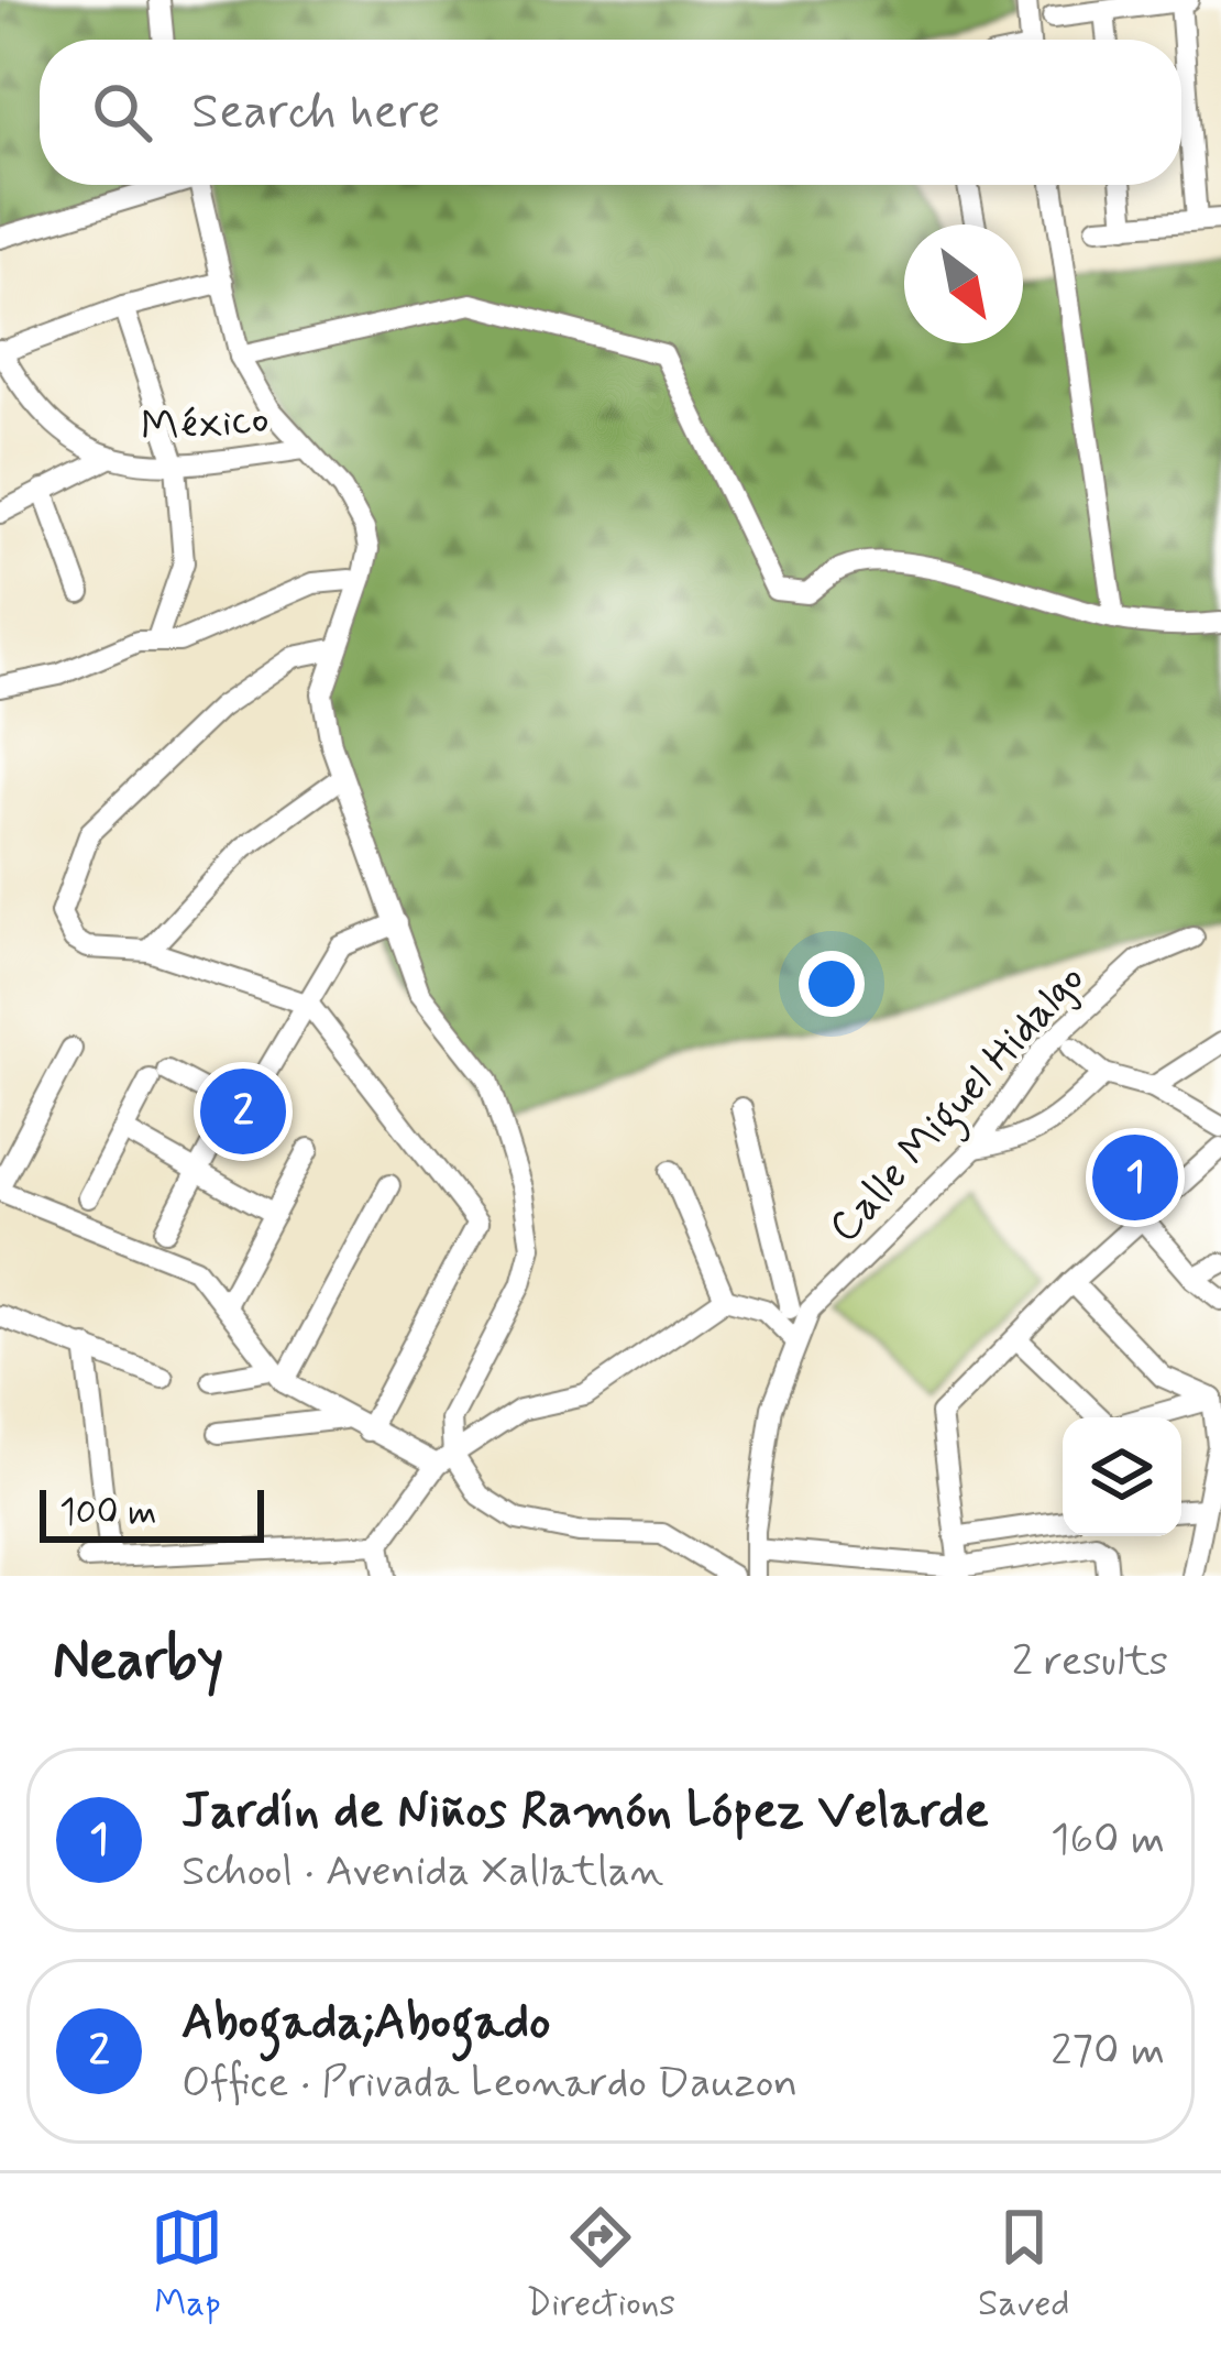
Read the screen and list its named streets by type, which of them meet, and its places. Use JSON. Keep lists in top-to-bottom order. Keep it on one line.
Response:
{"streets":{"street":["México","Calle Miguel Hidalgo"]},"scale_bar":"100 m","north":"bottom right","page":{"search":"Search here","pins":["2","1"],"scale":"100 m","heading":["Nearby","2 results"],"list":[{"mark":"1","name":"Jardín de Niños Ramón López Velarde","note":"School · Avenida Xallatlan","value":"160 m"},{"mark":"2","name":"Abogada;Abogado","note":"Office · Privada Leonardo Dauzon","value":"270 m"}],"nav":["Map","Directions","Saved"]}}
